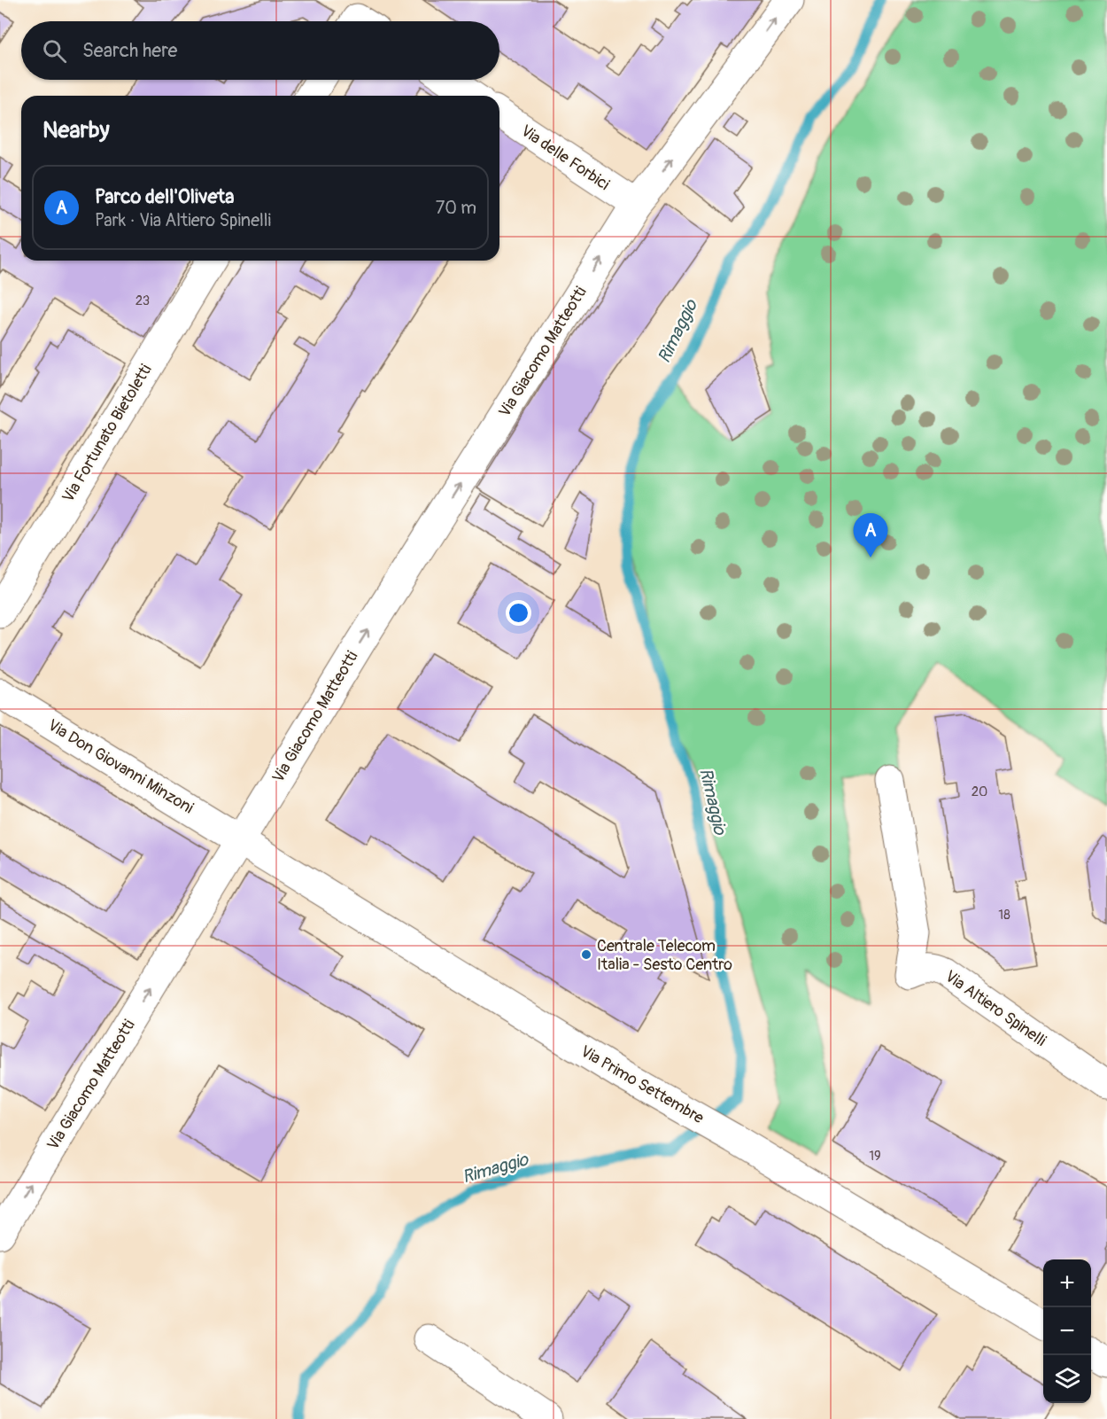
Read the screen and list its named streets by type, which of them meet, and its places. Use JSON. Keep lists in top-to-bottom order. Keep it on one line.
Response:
{"streets":{"street":["Via delle Forbici","Via Giacomo Matteotti","Via Fortunato Bietoletti","Via Don Giovanni Minzoni","Via Altiero Spinelli","Via Primo Settembre"]},"crossings":[["Via delle Forbici","Via Giacomo Matteotti"],["Via Giacomo Matteotti","Via Don Giovanni Minzoni"],["Via Giacomo Matteotti","Via Primo Settembre"],["Via Don Giovanni Minzoni","Via Primo Settembre"]],"one_way":["Via Giacomo Matteotti"],"water":["Rimaggio"],"places":["Centrale Telecom Italia - Sesto Centro"],"house_numbers":["23","20","18","19"],"page":{"search":"Search here","heading":"Nearby","list":[{"mark":"A","name":"Parco dell'Oliveta","note":"Park · Via Altiero Spinelli","value":"70 m"}],"pins":"A","map_buttons":["+","−"]}}
